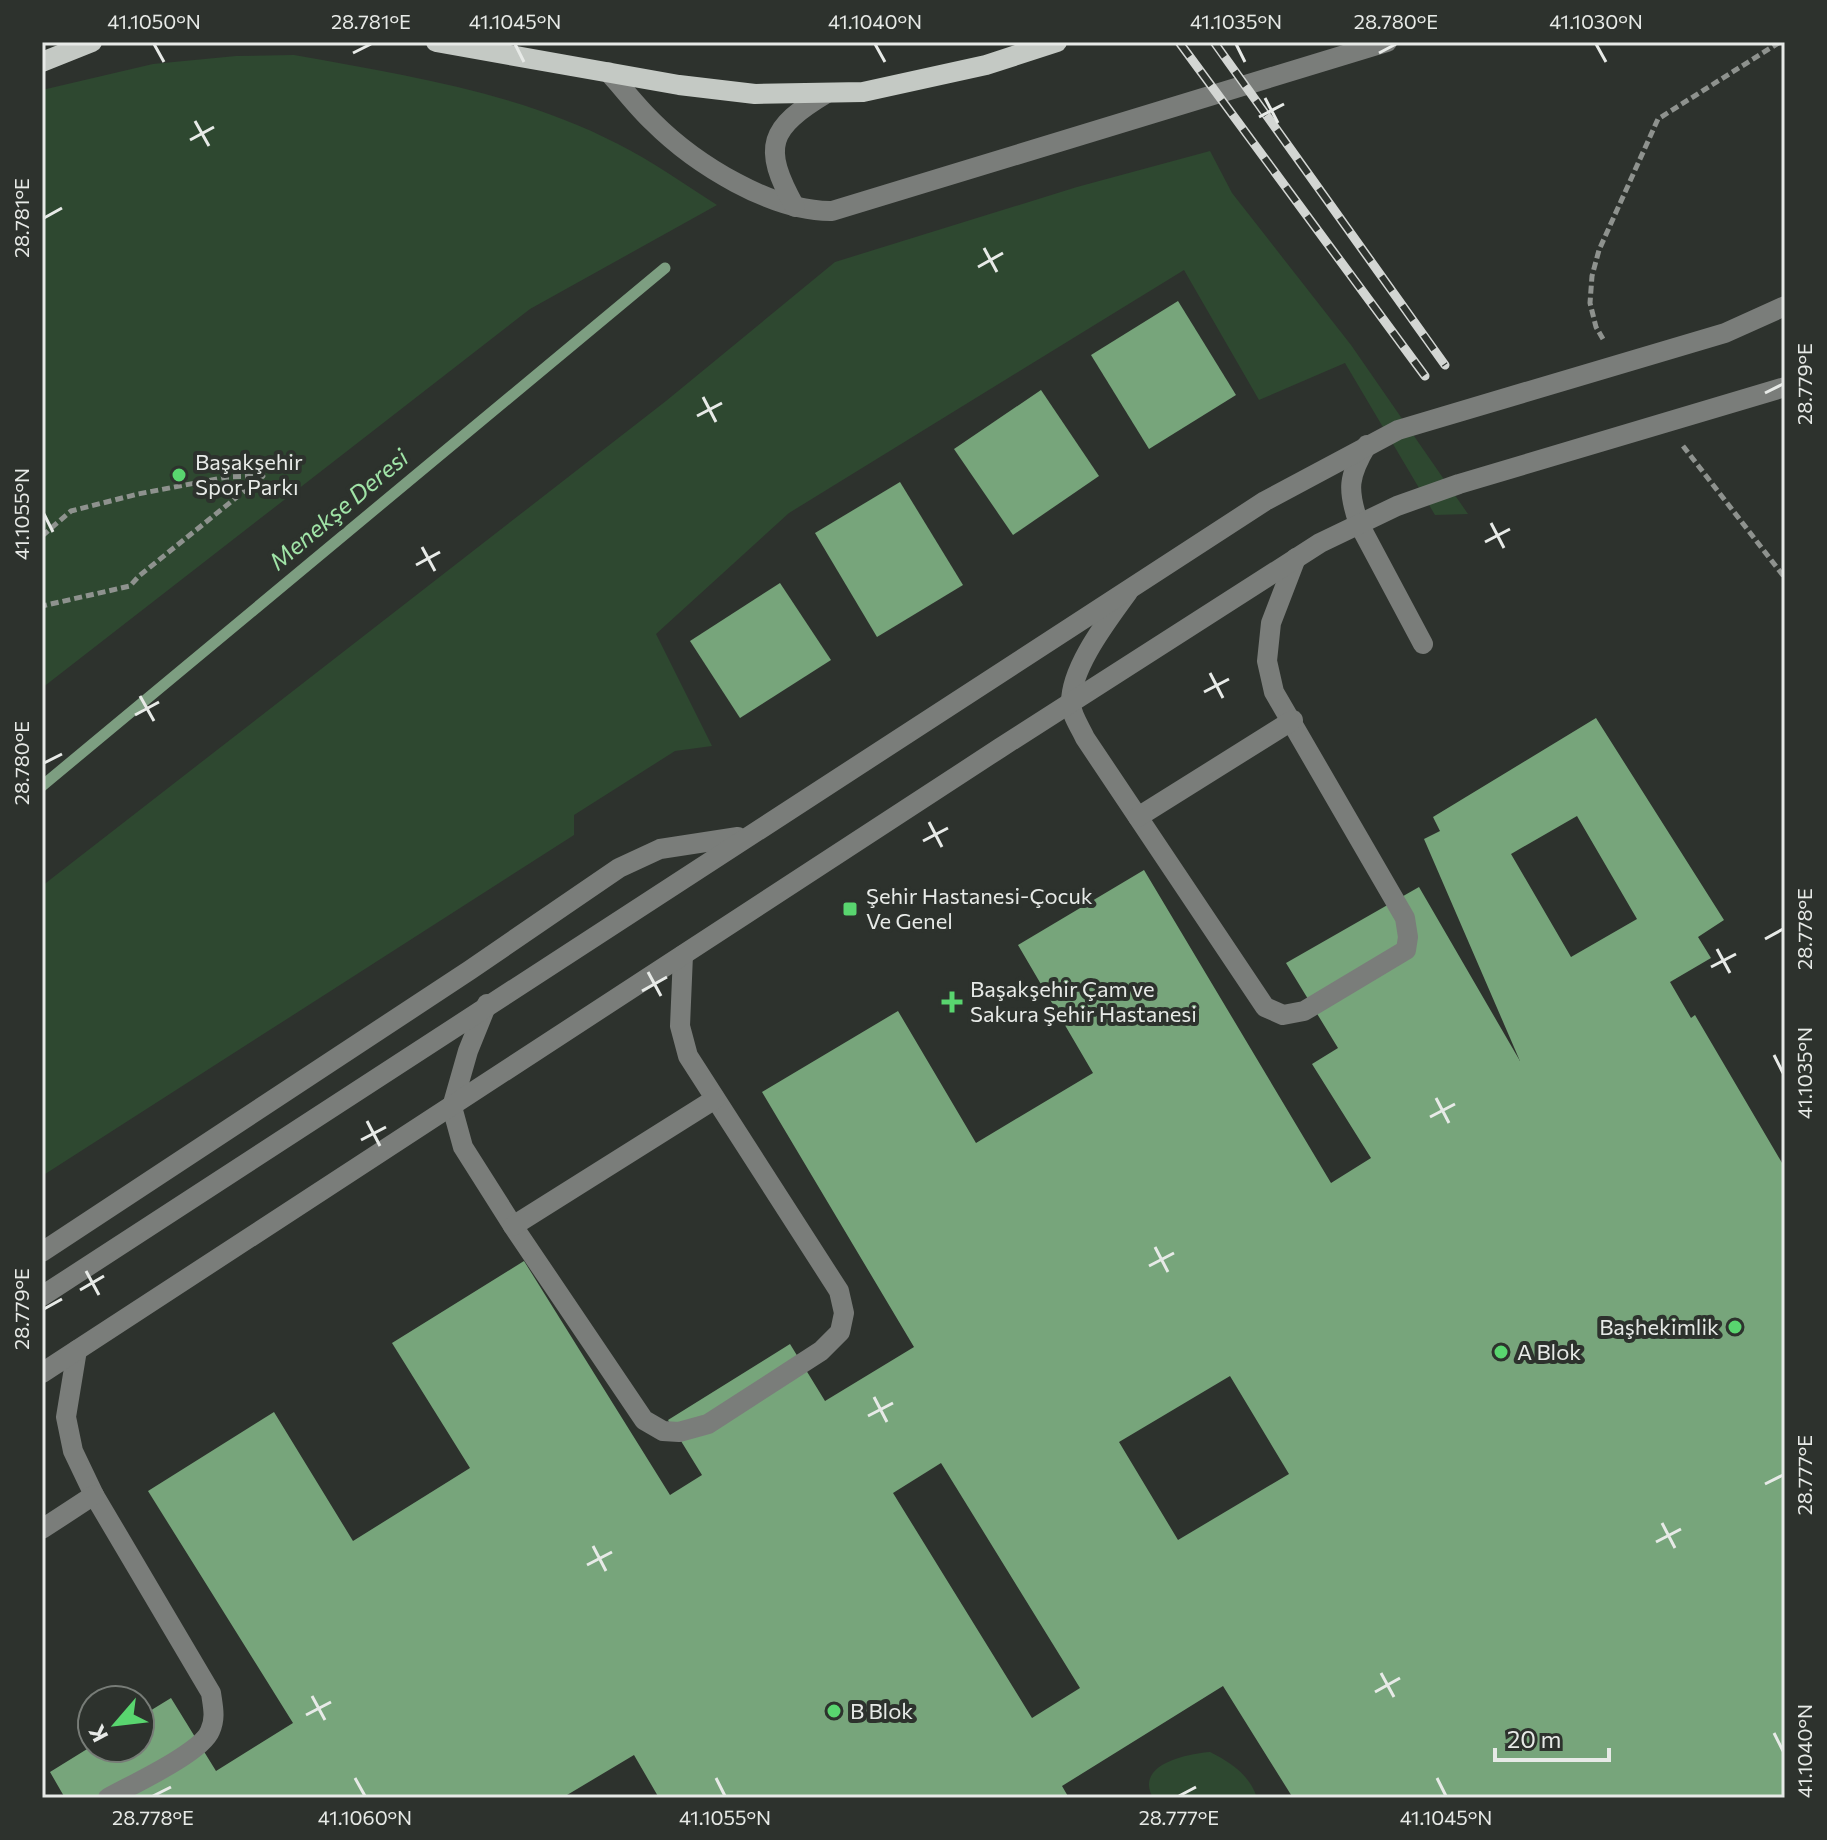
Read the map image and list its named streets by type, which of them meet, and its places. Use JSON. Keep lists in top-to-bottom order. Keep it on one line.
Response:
{"water":["Menekşe Deresi"],"places":{"other":["Başakşehir Spor Parkı","Başhekimlik","A Blok","B Blok"],"transit":["Şehir Hastanesi-Çocuk Ve Genel"],"health":["Başakşehir Çam ve Sakura Şehir Hastanesi"]},"scale_bar":"20 m","north":"bottom left","coordinates":["41.1050°N","28.781°E","41.1045°N","41.1040°N","41.1035°N","28.780°E","41.1030°N","28.779°E","41.1055°N","28.778°E","28.777°E","41.1060°N"]}
